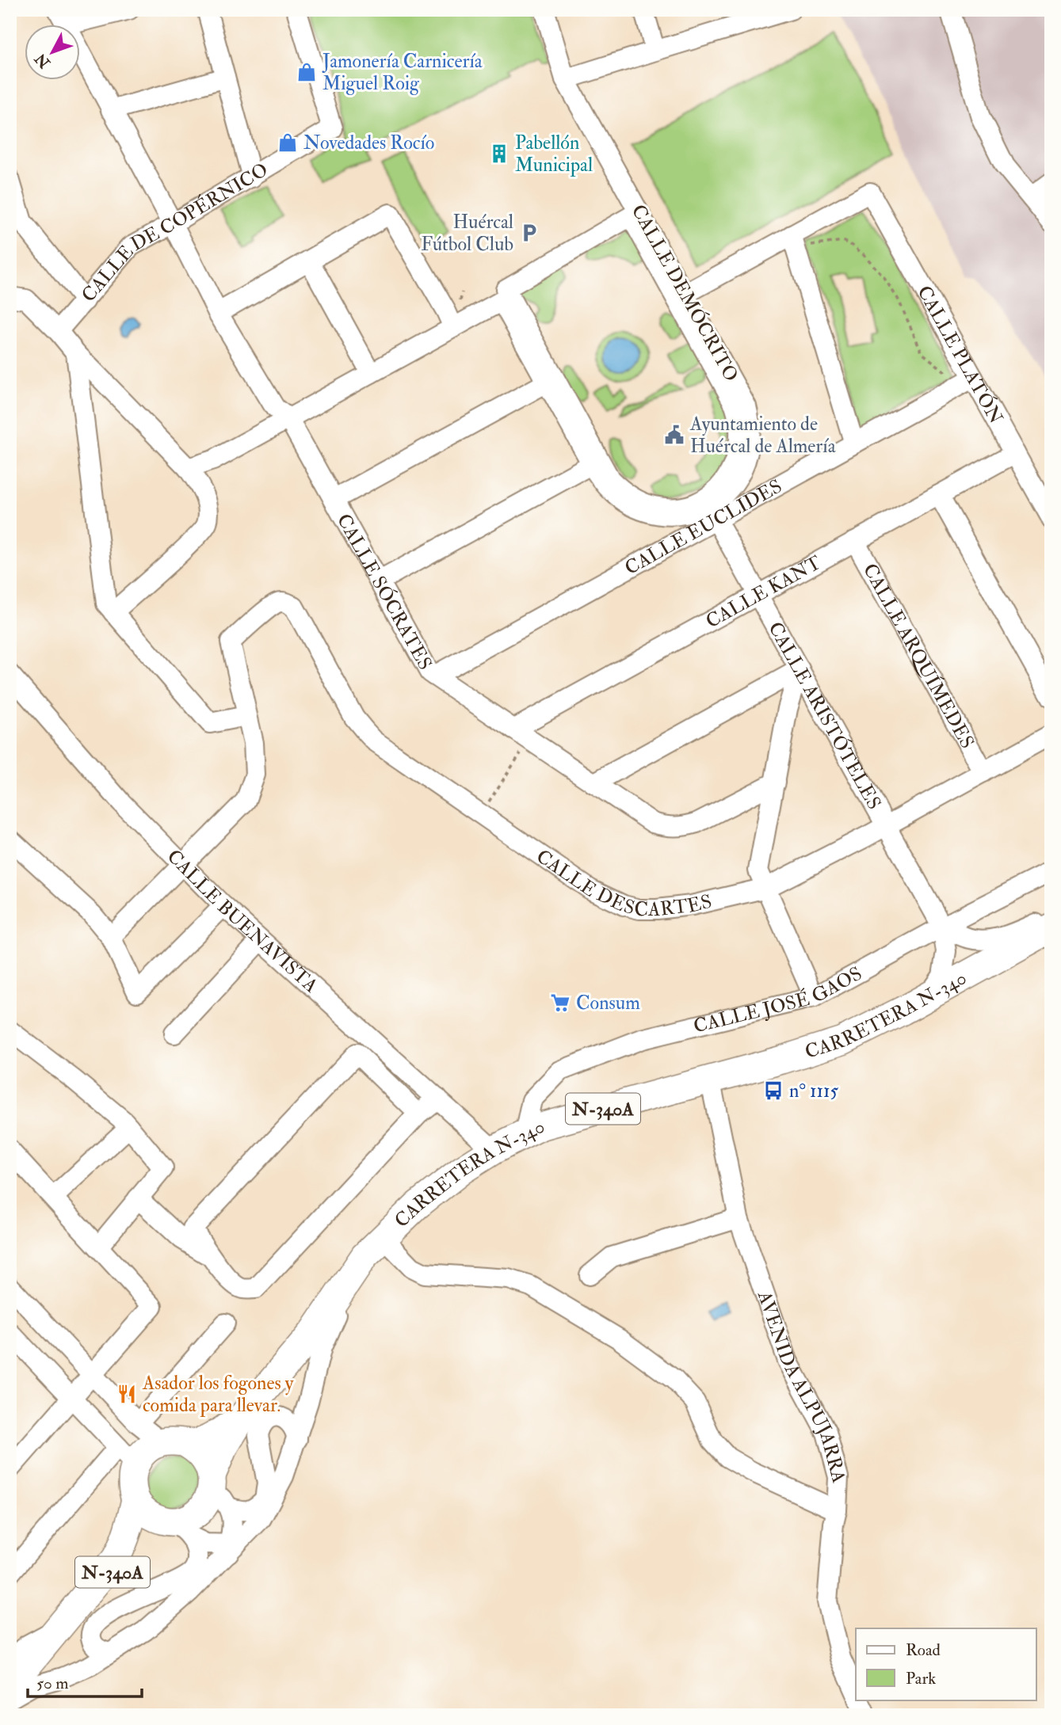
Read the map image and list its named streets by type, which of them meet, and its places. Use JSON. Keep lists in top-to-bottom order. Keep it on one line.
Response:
{"streets":{"highway":["CARRETERA N-340","N-340A"],"street":["CALLE DE COPÉRNICO","CALLE DEMÓCRITO","CALLE PLATÓN","CALLE EUCLIDES","CALLE KANT","CALLE SÓCRATES","CALLE ARQUÍMEDES","CALLE ARISTÓTELES","CALLE DESCARTES","CALLE BUENAVISTA","CALLE JOSÉ GAOS","AVENIDA ALPUJARRA"]},"crossings":[["CALLE DE COPÉRNICO","CALLE SÓCRATES"],["CALLE DEMÓCRITO","CALLE EUCLIDES"],["CALLE DEMÓCRITO","CALLE ARISTÓTELES"],["CALLE PLATÓN","CALLE EUCLIDES"],["CALLE PLATÓN","CALLE KANT"],["CALLE EUCLIDES","CALLE SÓCRATES"],["CALLE EUCLIDES","CALLE ARISTÓTELES"],["CALLE KANT","CALLE SÓCRATES"],["CALLE KANT","CALLE ARQUÍMEDES"],["CALLE KANT","CALLE ARISTÓTELES"],["CALLE ARQUÍMEDES","CALLE DESCARTES"],["CALLE ARISTÓTELES","CALLE DESCARTES"],["CALLE ARISTÓTELES","CALLE JOSÉ GAOS"],["CALLE ARISTÓTELES","CARRETERA N-340"],["CALLE BUENAVISTA","CARRETERA N-340"],["CALLE JOSÉ GAOS","CARRETERA N-340"],["CARRETERA N-340","N-340A"],["CARRETERA N-340","AVENIDA ALPUJARRA"]],"places":{"shop":["Jamonería Carnicería Miguel Roig","Novedades Rocío"],"building":["Pabellón Municipal"],"parking":["Huércal Fútbol Club"],"public building":["Ayuntamiento de Huércal de Almería"],"supermarket":["Consum"],"bus stop":["n° 1115"],"restaurant":["Asador los fogones y comida para llevar."]},"legend":["Road","Park"],"scale_bar":"50 m","north":"bottom left"}
